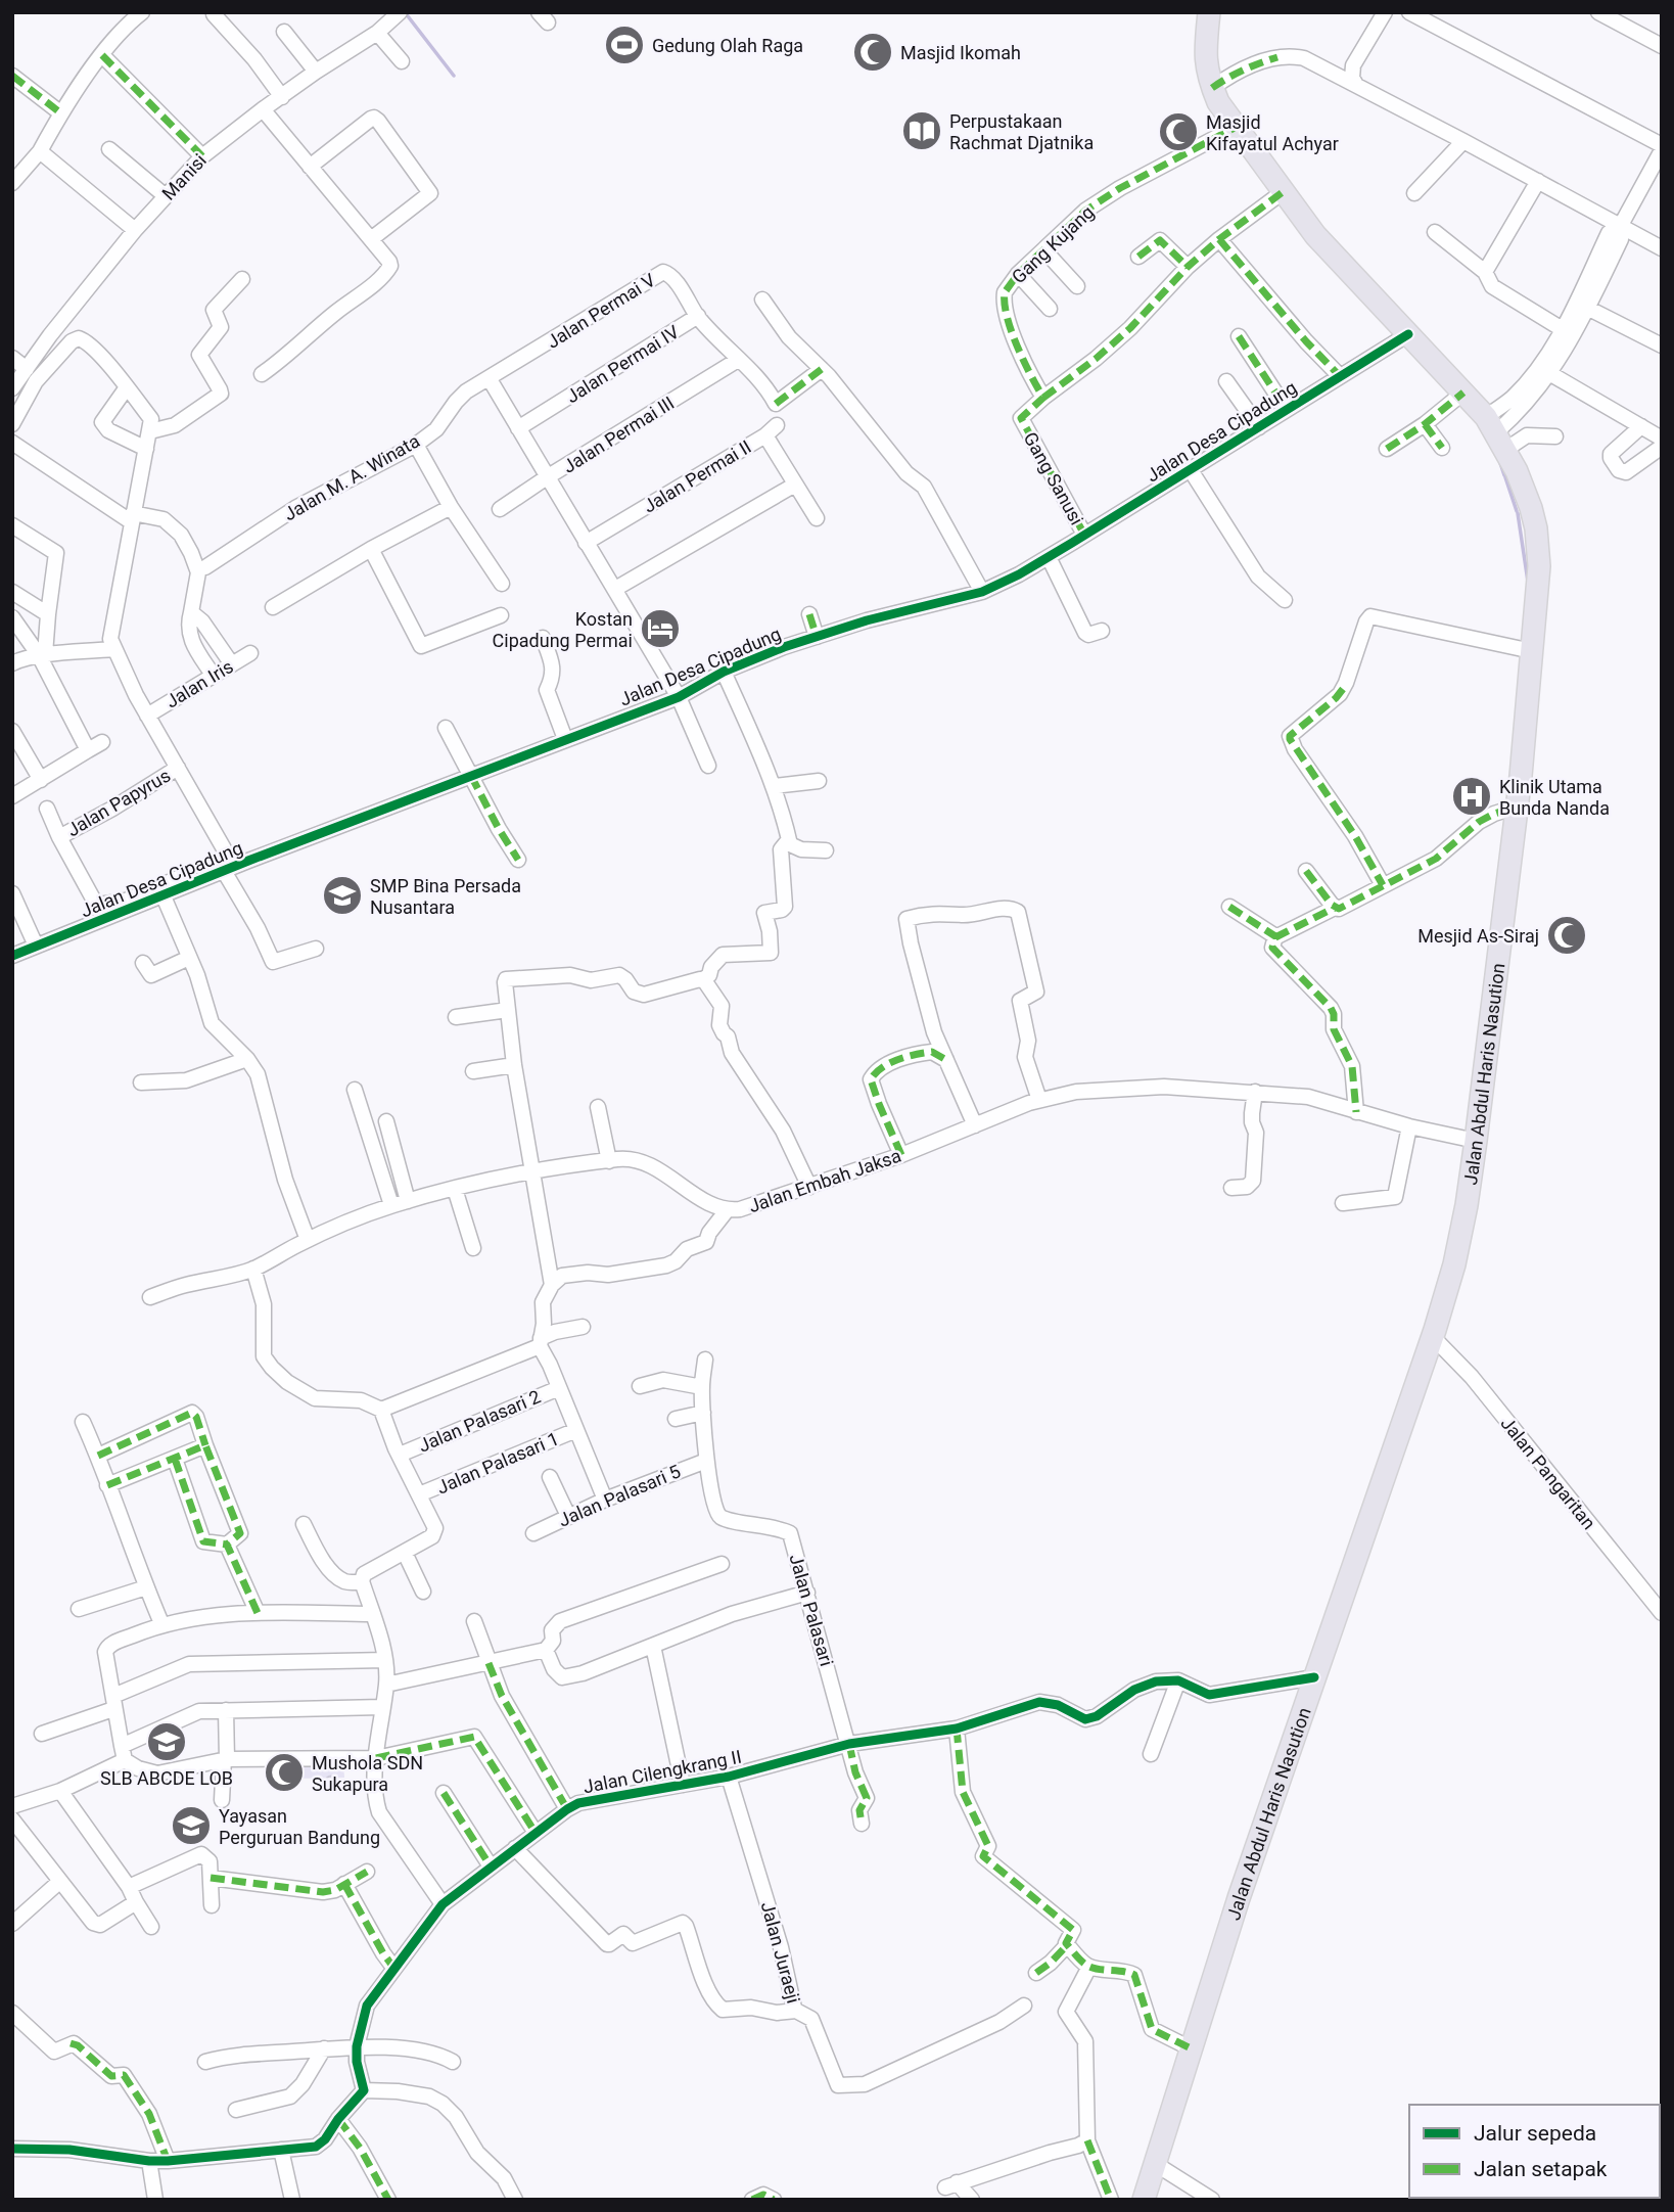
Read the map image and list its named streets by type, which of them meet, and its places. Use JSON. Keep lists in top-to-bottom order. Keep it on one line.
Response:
{"streets":{"highway":["Jalan Abdul Haris Nasution"],"street":["Manisi","Gang Kujang","Jalan Permai V","Jalan Permai IV","Jalan Desa Cipadung","Jalan Permai III","Jalan Permai II","Jalan M. A. Winata","Gang Sanusi","Jalan Iris","Jalan Papyrus","Jalan Embah Jaksa","Jalan Palasari 2","Jalan Palasari 1","Jalan Pangaritan","Jalan Palasari 5","Jalan Palasari","Jalan Cilengkrang II","Jalan Juraeji"]},"crossings":[["Gang Kujang","Gang Sanusi"],["Gang Kujang","Jalan Abdul Haris Nasution"],["Jalan Permai V","Jalan Permai IV"],["Jalan Permai V","Jalan M. A. Winata"],["Jalan Permai IV","Jalan Permai III"],["Jalan Desa Cipadung","Gang Sanusi"],["Jalan Desa Cipadung","Jalan Abdul Haris Nasution"],["Jalan Abdul Haris Nasution","Jalan Embah Jaksa"],["Jalan Abdul Haris Nasution","Jalan Pangaritan"],["Jalan Palasari 5","Jalan Palasari"],["Jalan Palasari","Jalan Cilengkrang II"],["Jalan Cilengkrang II","Jalan Juraeji"]],"places":{"sports":["Gedung Olah Raga"],"mosque":["Masjid Ikomah","Masjid Kifayatul Achyar","Mesjid As-Siraj","Mushola SDN Sukapura"],"library":["Perpustakaan Rachmat Djatnika"],"hotel":["Kostan Cipadung Permai"],"hospital":["Klinik Utama Bunda Nanda"],"school or university":["SMP Bina Persada Nusantara","SLB ABCDE LOB","Yayasan Perguruan Bandung"]},"legend":["Jalur sepeda","Jalan setapak"]}
